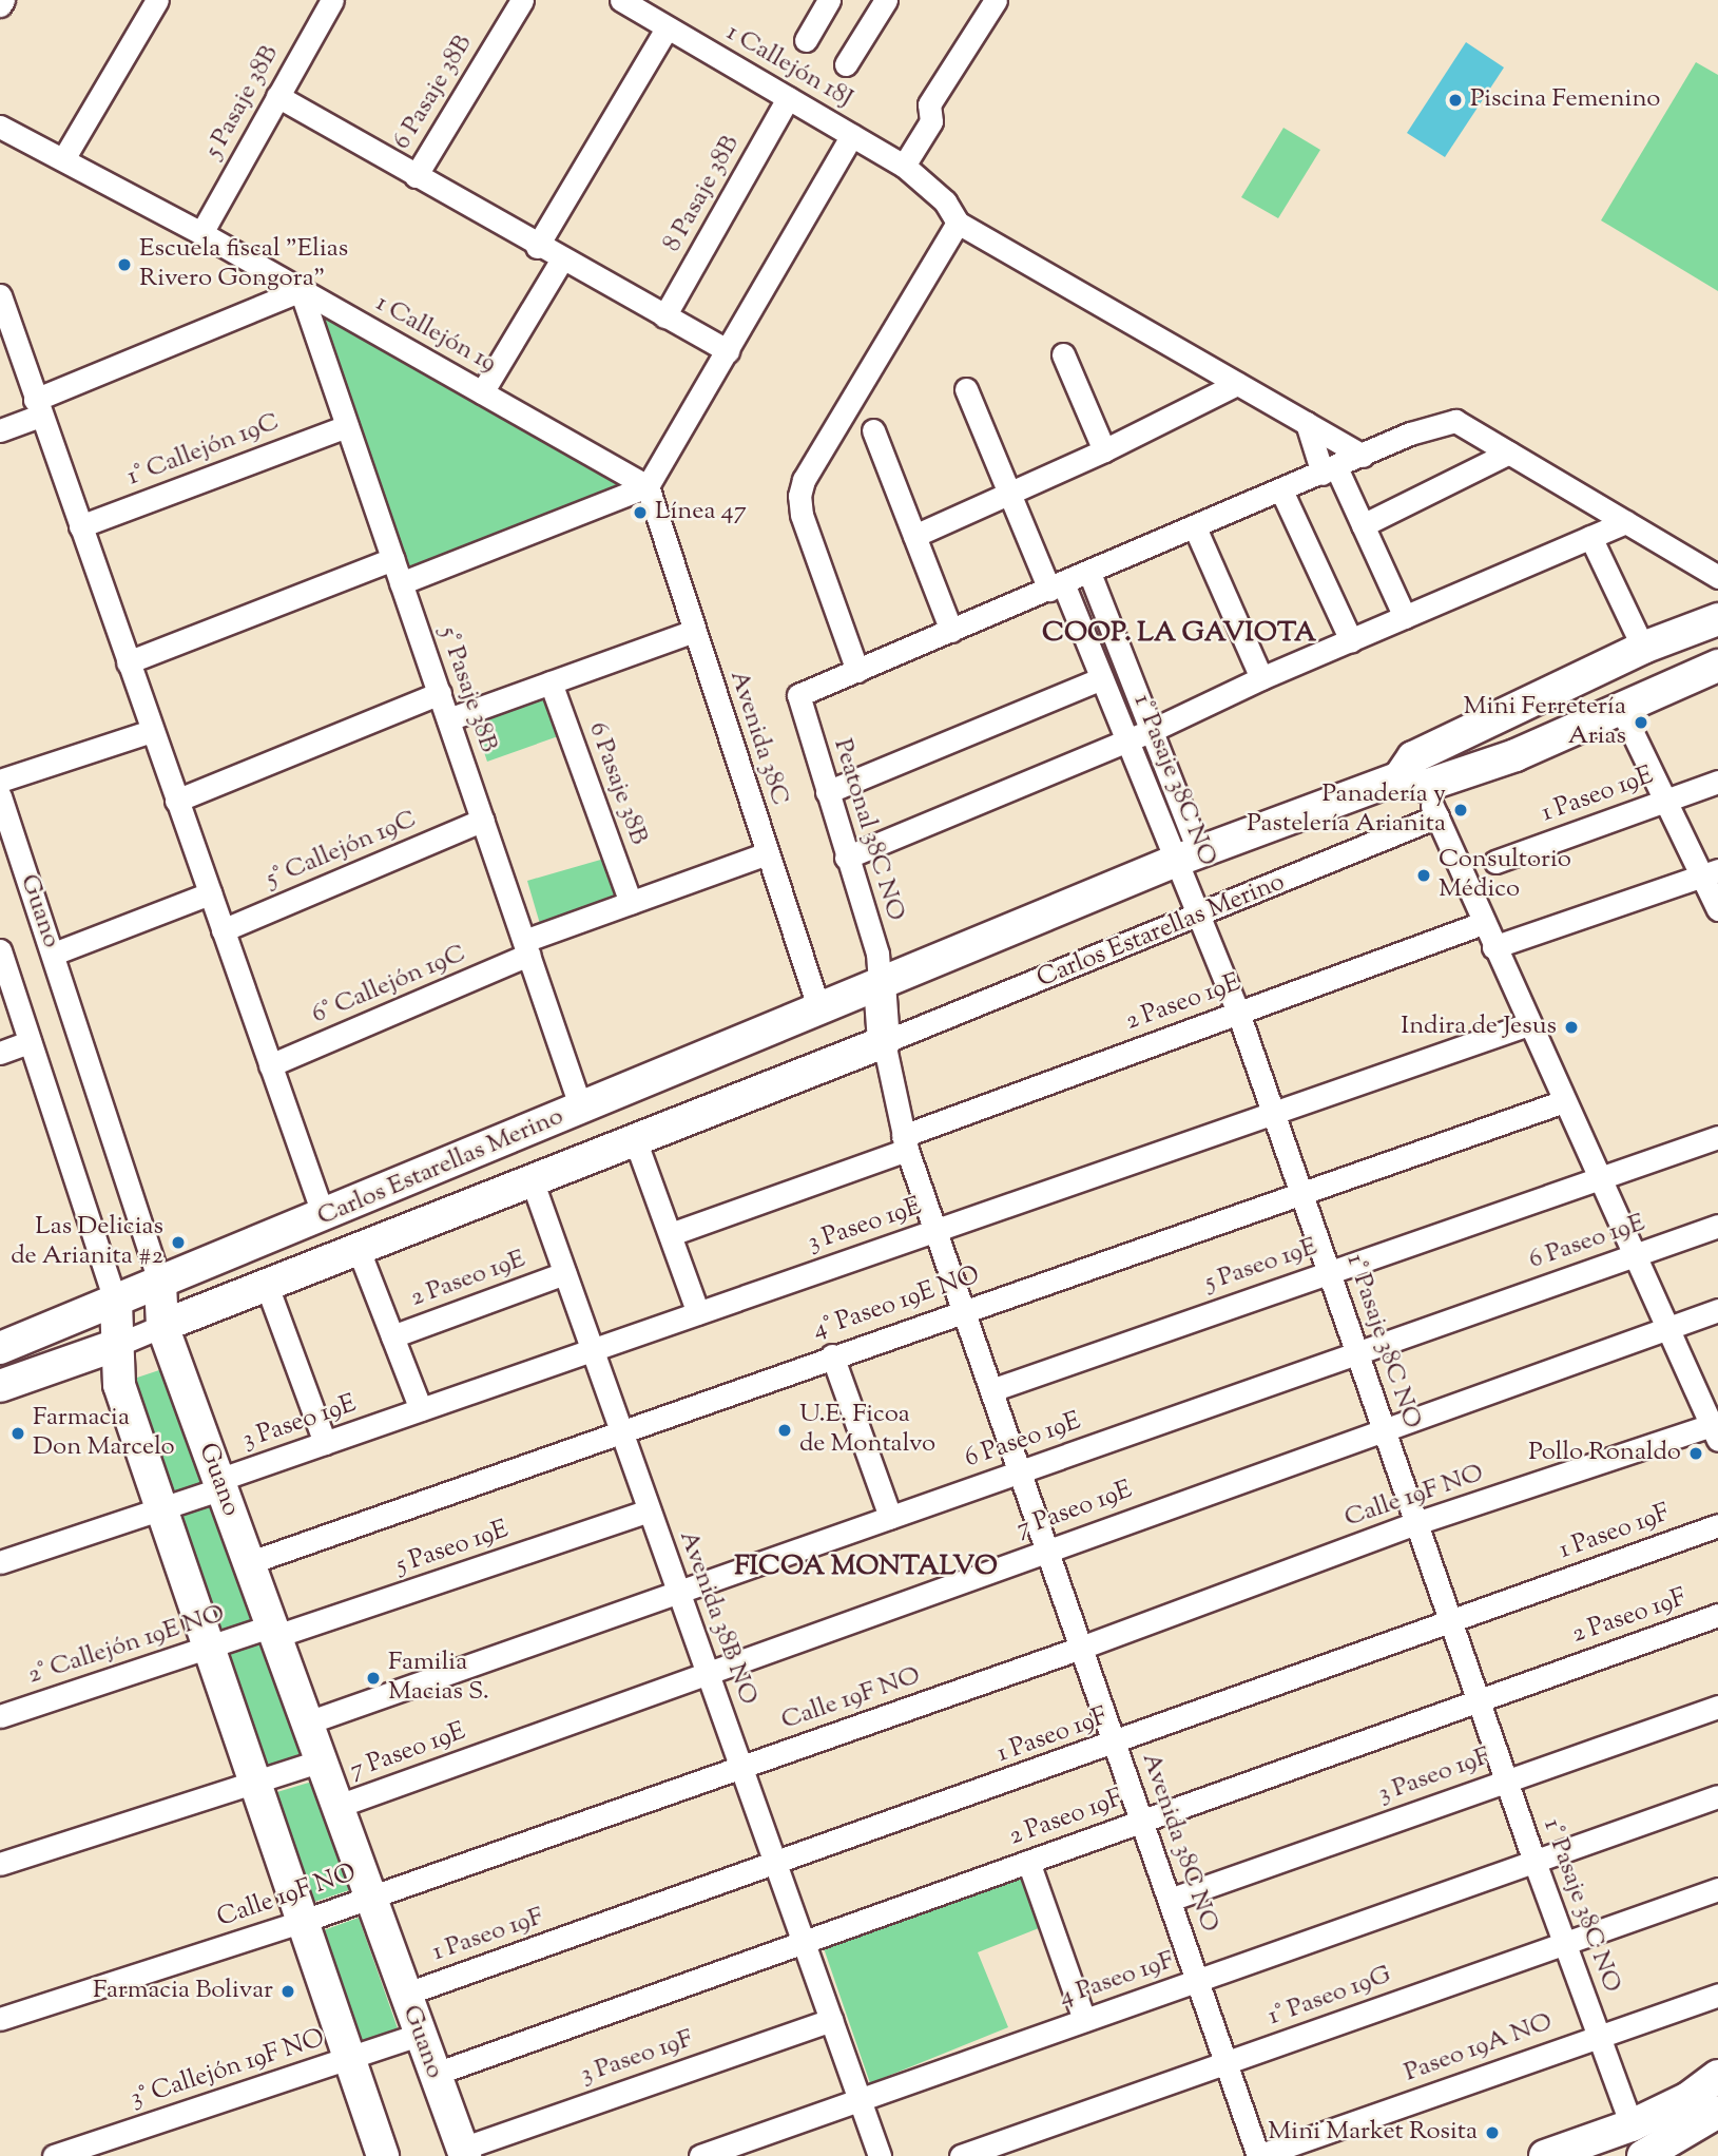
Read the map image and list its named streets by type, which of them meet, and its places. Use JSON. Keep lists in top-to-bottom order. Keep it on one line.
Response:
{"streets":{"street":["1 Callejón 18J","6 Pasaje 38B","5 Pasaje 38B","8 Pasaje 38B","1 Callejón 19","1° Callejón 19C","5° Pasaje 38B","Avenida 38C","1° Pasaje 38C NO","1 Paseo 19E","Peatonal 38C NO","5° Callejón 19C","Guano","Carlos Estarellas Merino","6° Callejón 19C","2 Paseo 19E","3 Paseo 19E","6 Paseo 19E","5 Paseo 19E","4° Paseo 19E NO","Calle 19F NO","7 Paseo 19E","1 Paseo 19F","2 Paseo 19F","Avenida 38B NO","2° Callejón 19E NO","3 Paseo 19F","Avenida 38C NO","4 Paseo 19F","1° Paseo 19G","Paseo 19A NO","3° Callejón 19F NO"]},"crossings":[["1 Callejón 18J","8 Pasaje 38B"],["6 Pasaje 38B","6° Callejón 19C"],["5 Pasaje 38B","1 Callejón 19"],["1 Callejón 19","5° Pasaje 38B"],["1 Callejón 19","Avenida 38C"],["1° Callejón 19C","5° Pasaje 38B"],["5° Pasaje 38B","5° Callejón 19C"],["5° Pasaje 38B","Carlos Estarellas Merino"],["5° Pasaje 38B","6° Callejón 19C"],["Avenida 38C","Carlos Estarellas Merino"],["Avenida 38C","6° Callejón 19C"],["1° Pasaje 38C NO","Carlos Estarellas Merino"],["1° Pasaje 38C NO","2 Paseo 19E"],["1° Pasaje 38C NO","3 Paseo 19E"],["1° Pasaje 38C NO","6 Paseo 19E"],["1° Pasaje 38C NO","5 Paseo 19E"],["1° Pasaje 38C NO","4° Paseo 19E NO"],["1° Pasaje 38C NO","Calle 19F NO"],["1° Pasaje 38C NO","7 Paseo 19E"],["1° Pasaje 38C NO","1 Paseo 19F"],["1° Pasaje 38C NO","2 Paseo 19F"],["1° Pasaje 38C NO","3 Paseo 19F"],["1° Pasaje 38C NO","4 Paseo 19F"],["1° Pasaje 38C NO","1° Paseo 19G"],["1° Pasaje 38C NO","Paseo 19A NO"],["Peatonal 38C NO","Carlos Estarellas Merino"],["Guano","Carlos Estarellas Merino"],["Guano","3 Paseo 19E"],["Guano","6 Paseo 19E"],["Guano","5 Paseo 19E"],["Guano","4° Paseo 19E NO"],["Guano","Calle 19F NO"],["Guano","7 Paseo 19E"],["Guano","1 Paseo 19F"],["Guano","2 Paseo 19F"],["Guano","2° Callejón 19E NO"],["Guano","3 Paseo 19F"],["Guano","3° Callejón 19F NO"],["Carlos Estarellas Merino","Avenida 38B NO"],["Carlos Estarellas Merino","Avenida 38C NO"],["2 Paseo 19E","Avenida 38B NO"],["2 Paseo 19E","Avenida 38C NO"],["3 Paseo 19E","Avenida 38B NO"],["3 Paseo 19E","Avenida 38C NO"],["6 Paseo 19E","Avenida 38B NO"],["6 Paseo 19E","Avenida 38C NO"],["5 Paseo 19E","Avenida 38B NO"],["5 Paseo 19E","2° Callejón 19E NO"],["5 Paseo 19E","Avenida 38C NO"],["4° Paseo 19E NO","Avenida 38B NO"],["4° Paseo 19E NO","Avenida 38C NO"],["Calle 19F NO","Avenida 38B NO"],["Calle 19F NO","Avenida 38C NO"],["7 Paseo 19E","Avenida 38B NO"],["7 Paseo 19E","Avenida 38C NO"],["1 Paseo 19F","Avenida 38B NO"],["1 Paseo 19F","Avenida 38C NO"],["2 Paseo 19F","Avenida 38B NO"],["2 Paseo 19F","Avenida 38C NO"],["Avenida 38B NO","3 Paseo 19F"],["Avenida 38B NO","4 Paseo 19F"],["3 Paseo 19F","Avenida 38C NO"],["Avenida 38C NO","4 Paseo 19F"],["Avenida 38C NO","1° Paseo 19G"],["Avenida 38C NO","Paseo 19A NO"]],"districts":["COOP. LA GAVIOTA","FICOA MONTALVO"],"places":["Piscina Femenino","Escuela fiscal \"Elias Rivero Gongora\"","Línea 47","Mini Ferretería Arias","Panadería y Pastelería Arianita","Consultorio Médico","Indira de Jesus","Las Delicias de Arianita #2","U.E. Ficoa de Montalvo","Farmacia Don Marcelo","Pollo Ronaldo","Familia Macias S.","Farmacia Bolivar","Mini Market Rosita"]}
